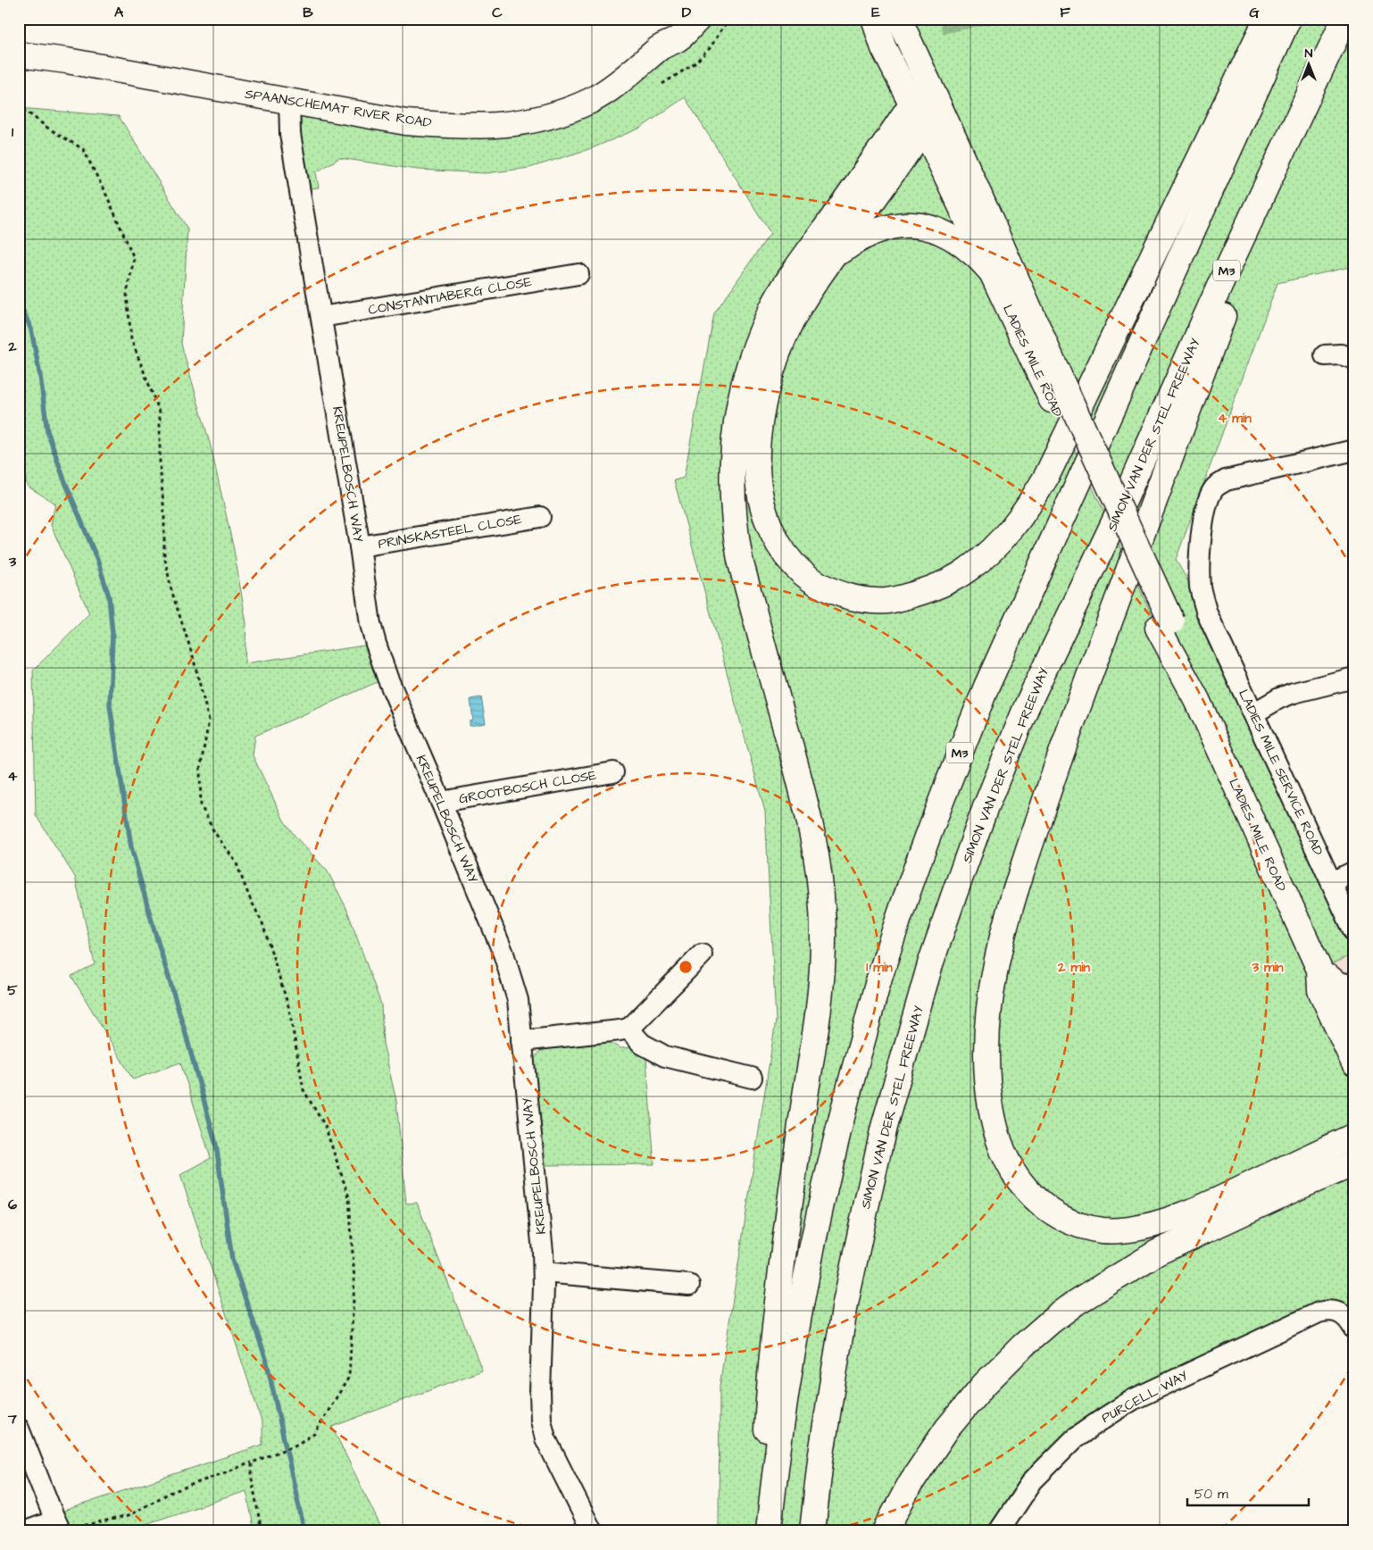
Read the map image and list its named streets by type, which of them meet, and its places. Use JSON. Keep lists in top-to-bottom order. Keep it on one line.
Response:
{"streets":{"main road":["SPAANSCHEMAT RIVER ROAD","M3","LADIES MILE ROAD","SIMON VAN DER STEL FREEWAY"],"street":["CONSTANTIABERG CLOSE","KREUPELBOSCH WAY","PRINSKASTEEL CLOSE","LADIES MILE SERVICE ROAD","GROOTBOSCH CLOSE","PURCELL WAY"]},"crossings":[["SPAANSCHEMAT RIVER ROAD","KREUPELBOSCH WAY"],["CONSTANTIABERG CLOSE","KREUPELBOSCH WAY"],["KREUPELBOSCH WAY","PRINSKASTEEL CLOSE"],["KREUPELBOSCH WAY","GROOTBOSCH CLOSE"]],"scale_bar":"50 m","north":"top","grid":{"columns":["A","B","C","D","E","F","G"],"rows":["1","2","3","4","5","6","7"]},"rings":["4 min","1 min","2 min","3 min"]}
